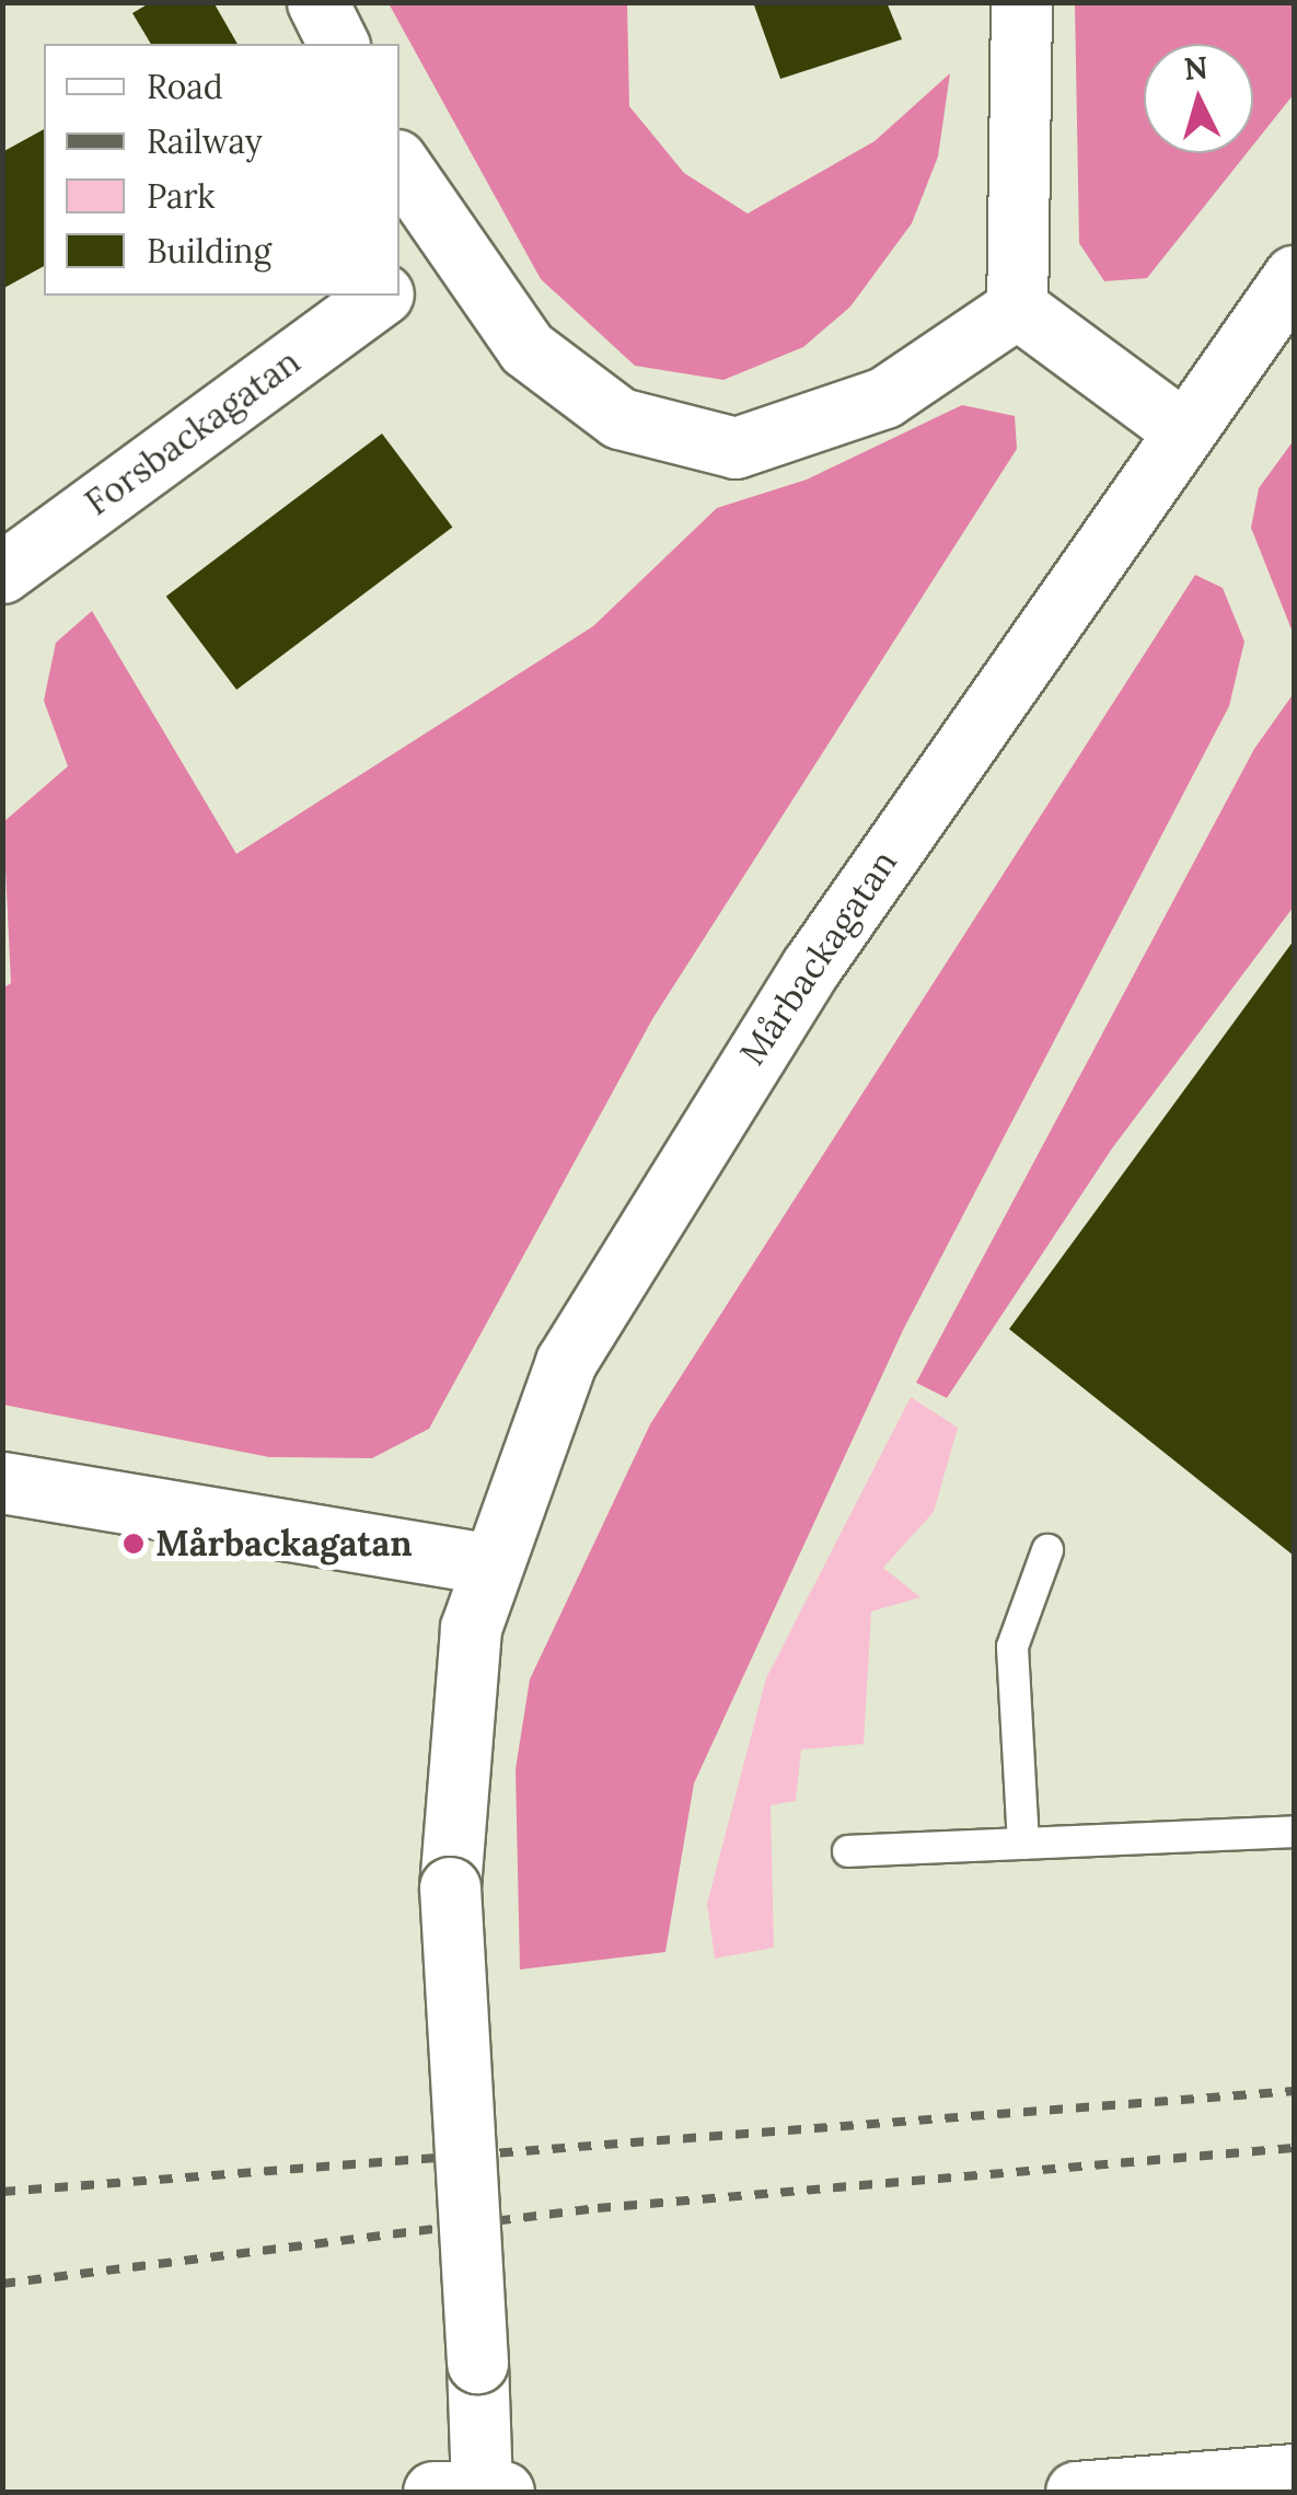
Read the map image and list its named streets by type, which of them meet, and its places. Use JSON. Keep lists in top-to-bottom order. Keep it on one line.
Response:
{"streets":{"street":["Forsbackagatan","Mårbackagatan"]},"places":["Mårbackagatan"],"legend":["Road","Railway","Park","Building"],"north":"top"}
